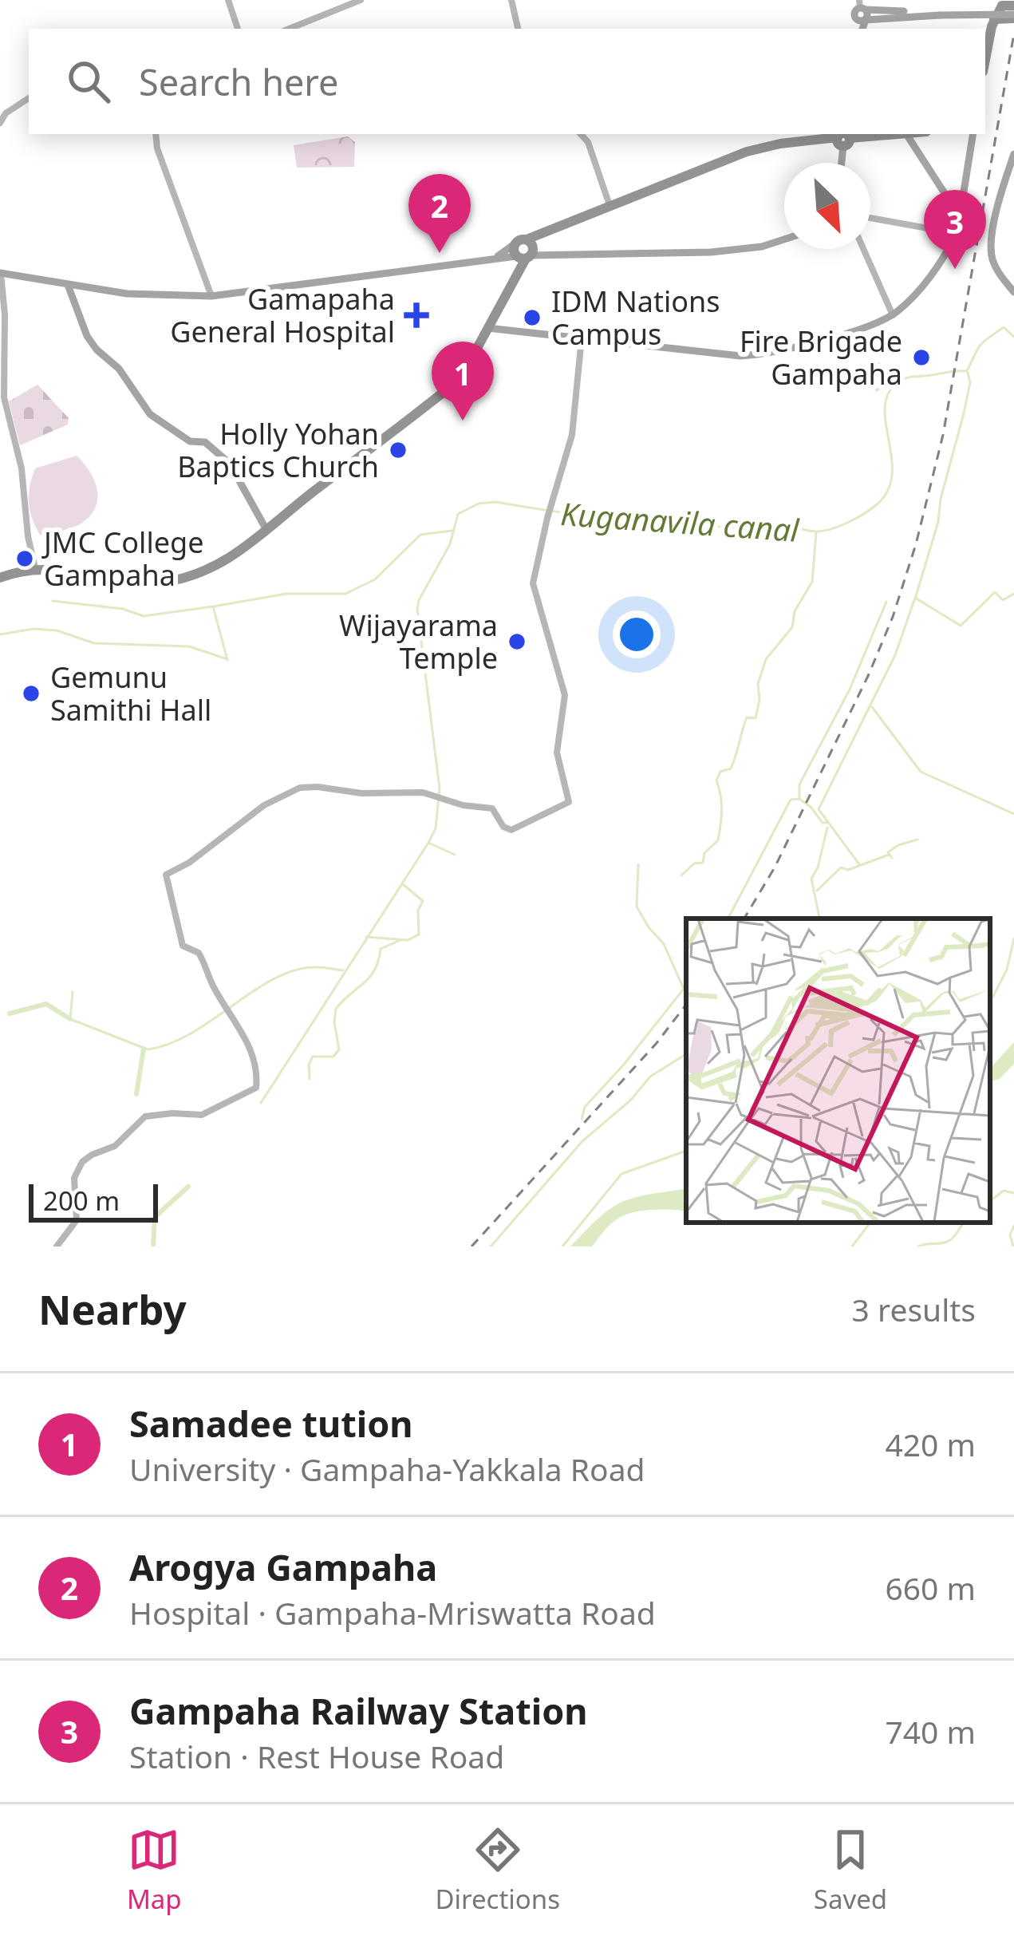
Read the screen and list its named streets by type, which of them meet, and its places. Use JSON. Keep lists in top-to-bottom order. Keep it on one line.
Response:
{"water":["Kuganavila canal"],"places":{"health":["Gamapaha General Hospital"],"other":["IDM Nations Campus","Fire Brigade Gampaha","Holly Yohan Baptics Church","JMC College Gampaha","Wijayarama Temple","Gemunu Samithi Hall"]},"scale_bar":"200 m","north":"bottom right","page":{"search":"Search here","pins":["2","3","1"],"scale":"200 m","heading":["Nearby","3 results"],"list":[{"mark":"1","name":"Samadee tution","note":"University · Gampaha-Yakkala Road","value":"420 m"},{"mark":"2","name":"Arogya Gampaha","note":"Hospital · Gampaha-Mriswatta Road","value":"660 m"},{"mark":"3","name":"Gampaha Railway Station","note":"Station · Rest House Road","value":"740 m"}],"nav":["Map","Directions","Saved"]}}
